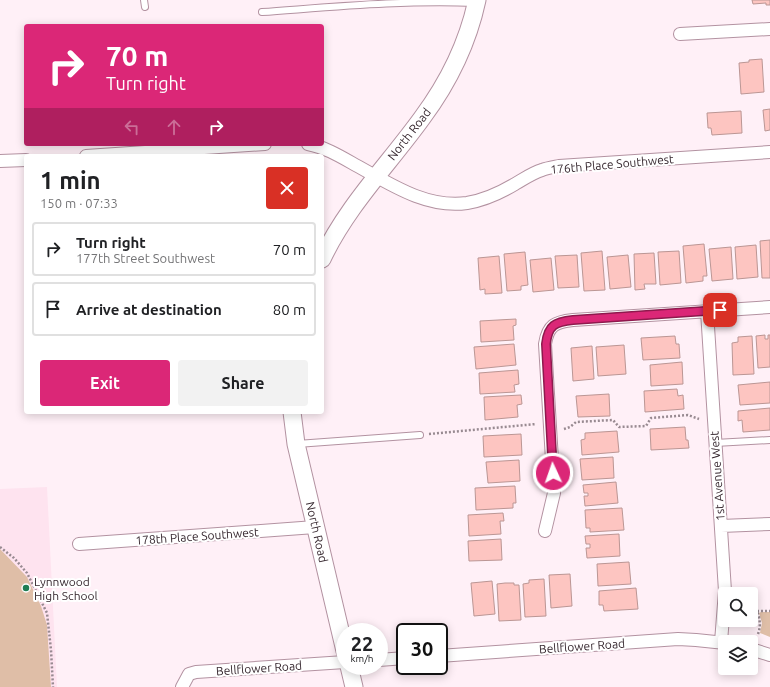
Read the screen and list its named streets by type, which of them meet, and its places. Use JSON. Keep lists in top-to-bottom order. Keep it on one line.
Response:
{"streets":{"street":["North Road","176th Place Southwest","1st Avenue West","178th Place Southwest","Bellflower Road"]},"crossings":[["North Road","176th Place Southwest"],["North Road","178th Place Southwest"]],"places":["Lynnwood High School"],"page":{"turn":["70 m","Turn right"],"heading":["1 min","150 m · 07:33"],"list":[{"name":"Turn right","note":"177th Street Southwest","value":"70 m"},{"name":"Arrive at destination","value":"80 m"}],"buttons":["Exit","Share"],"speed":"22 km/h","limit":"30"}}
